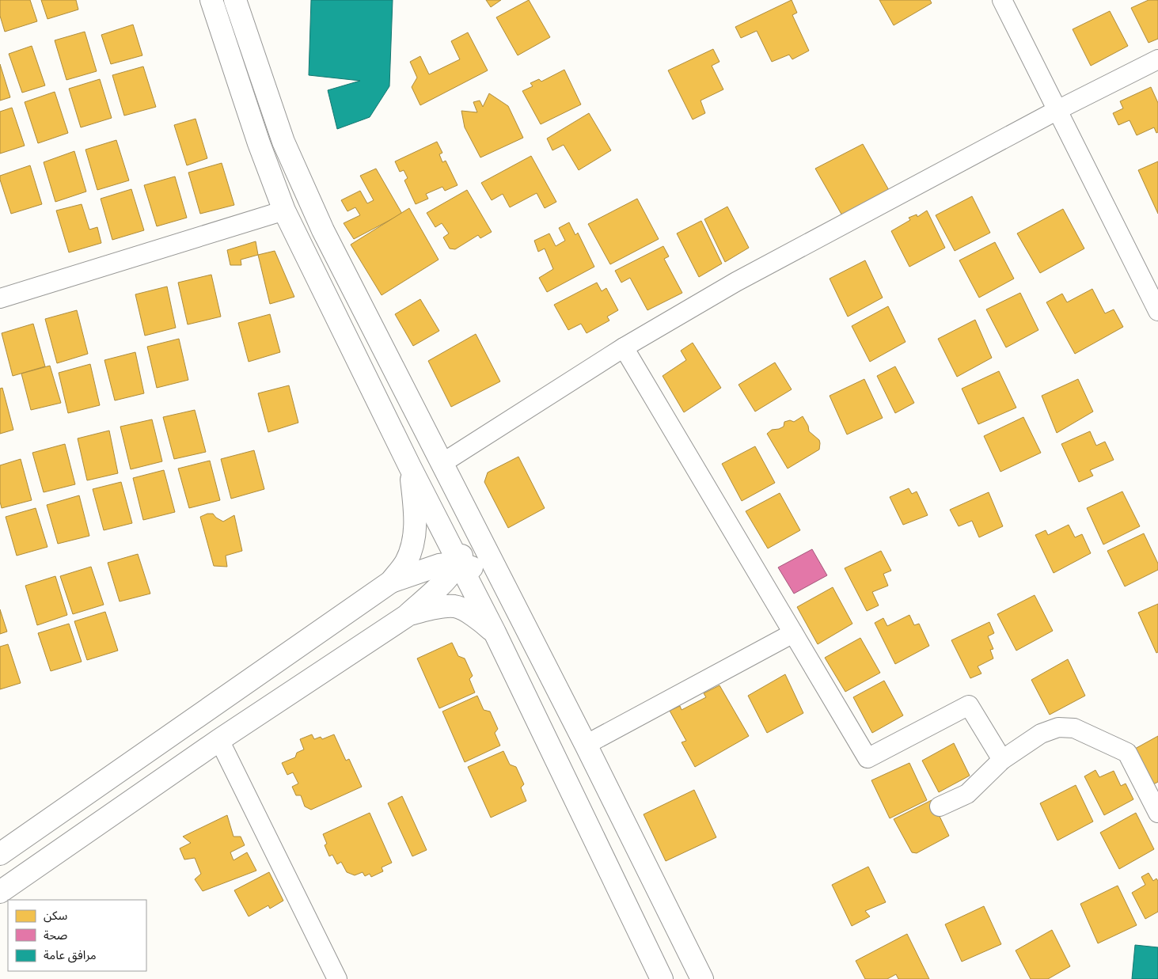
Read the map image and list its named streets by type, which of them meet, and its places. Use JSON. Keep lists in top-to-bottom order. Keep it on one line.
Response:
{"legend":["سكن","صحة","مرافق عامة"]}
